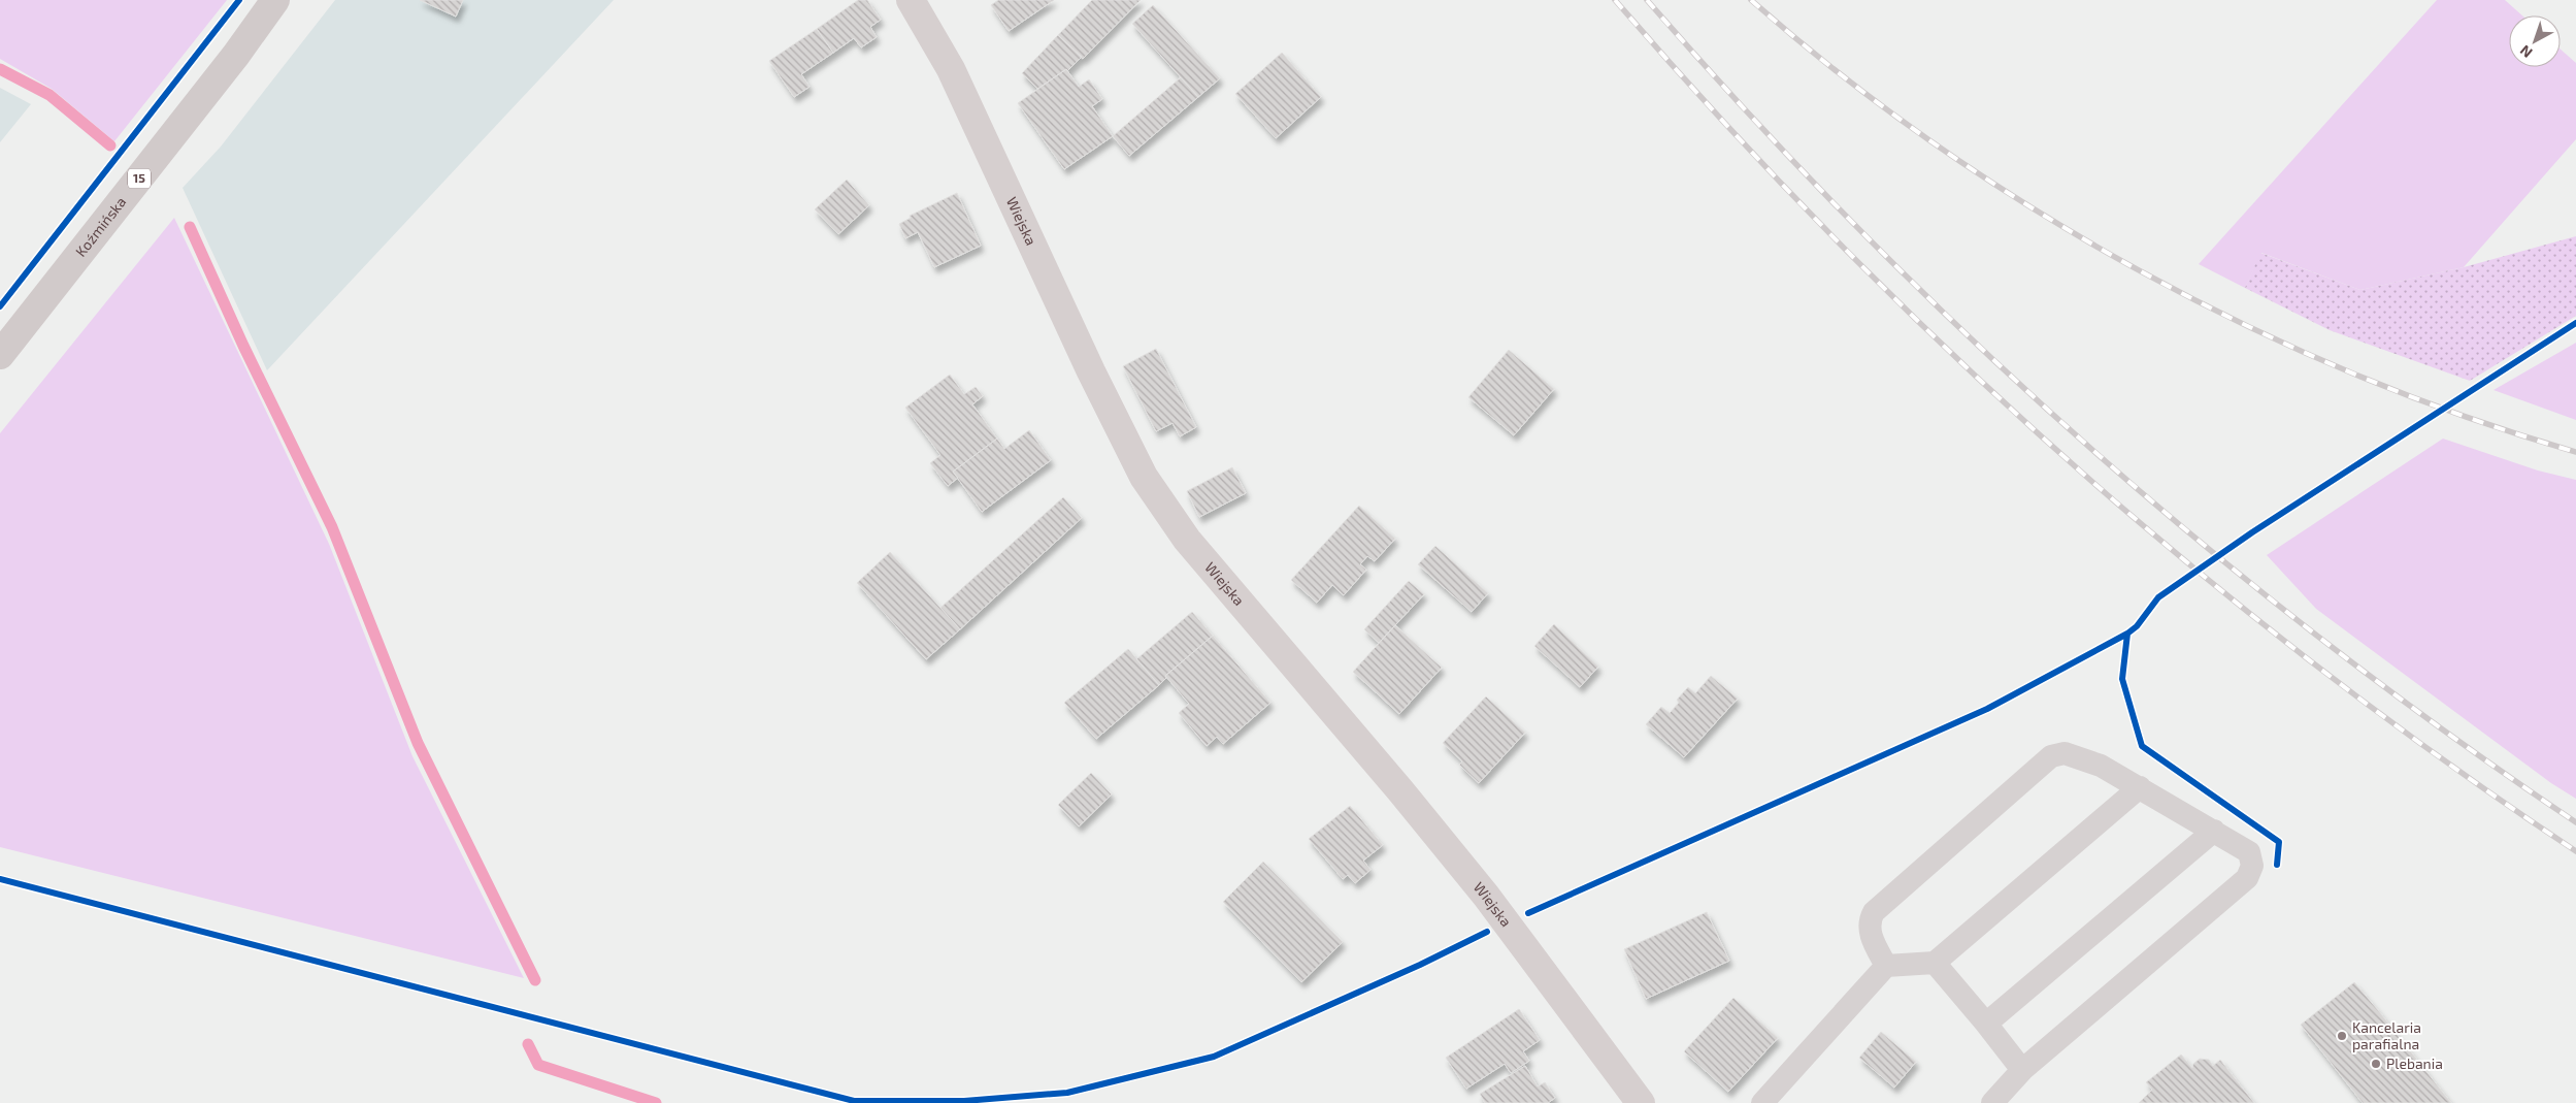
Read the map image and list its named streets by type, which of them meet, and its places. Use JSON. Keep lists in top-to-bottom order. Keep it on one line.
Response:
{"streets":{"main road":["15","Koźmińska"],"street":["Wiejska"]},"places":["Kancelaria parafialna","Plebania"],"north":"bottom left"}
